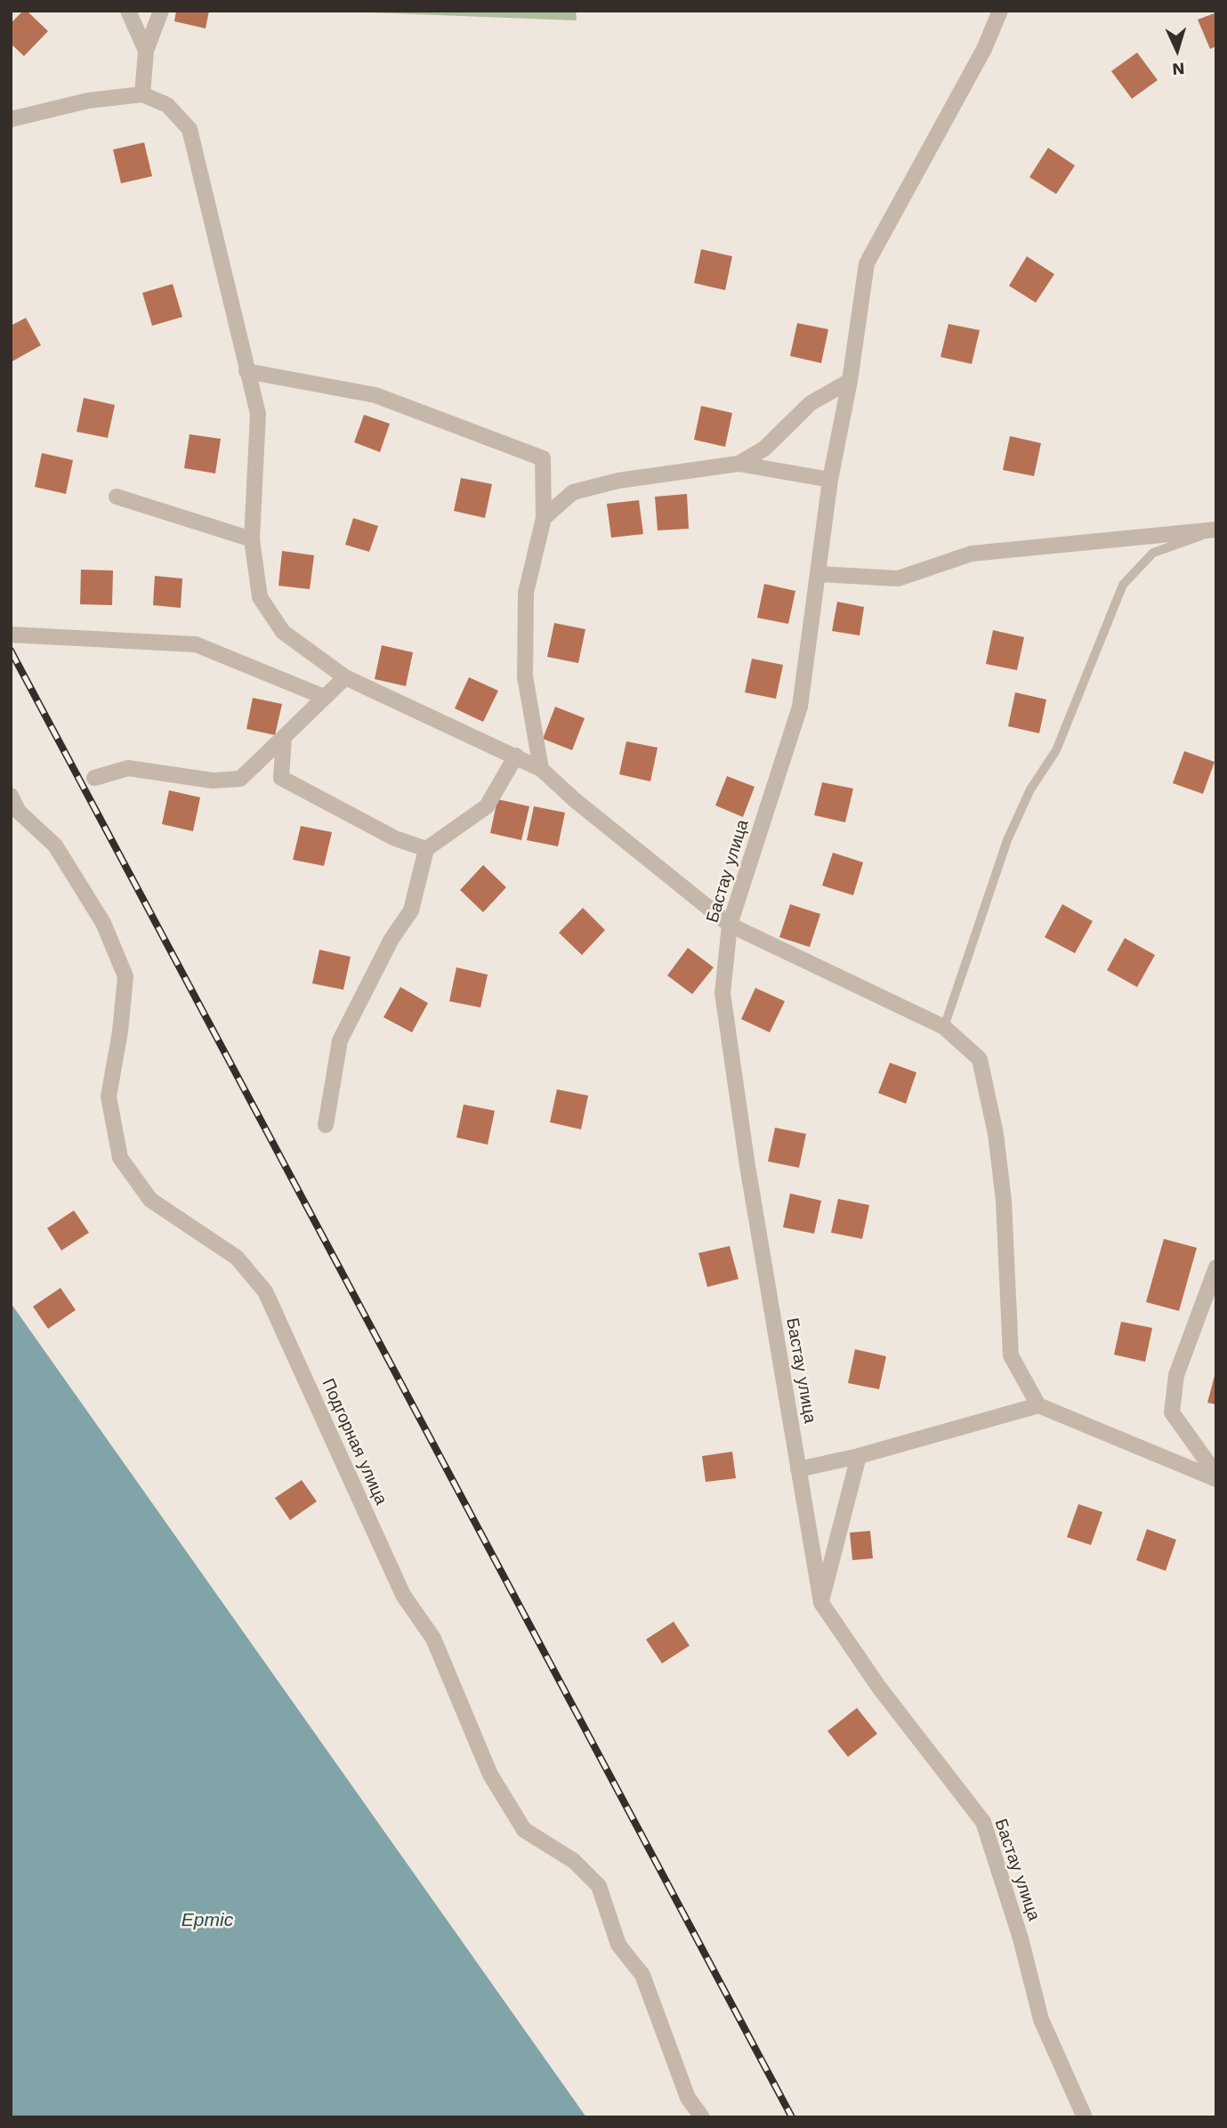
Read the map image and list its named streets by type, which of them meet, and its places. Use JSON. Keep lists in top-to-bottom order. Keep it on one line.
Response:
{"streets":{"street":["Бастау улица","Подгорная улица"]},"water":["Ертіс"],"north":"bottom"}
